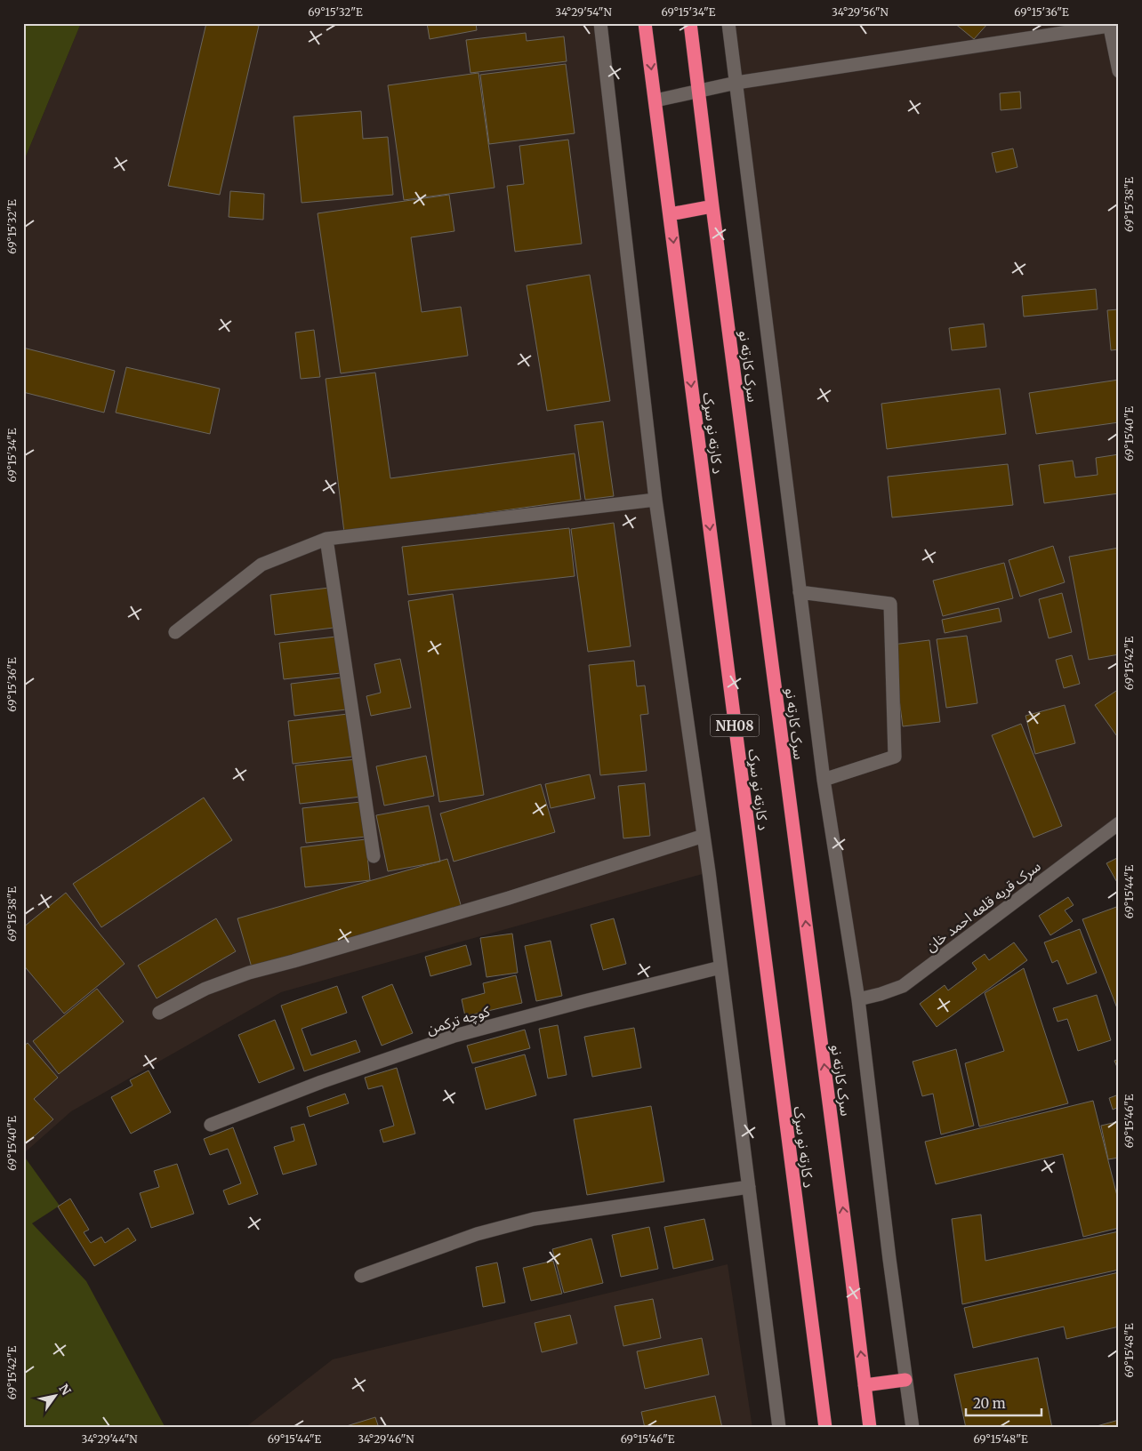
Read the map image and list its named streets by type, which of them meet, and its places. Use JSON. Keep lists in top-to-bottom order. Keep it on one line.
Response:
{"streets":{"highway":["سرک کارته نو","د کارته نو سړک","NH08"],"street":["سرک قریه قلعه احمد خان","کوچه ترکمن"]},"one_way":["سرک کارته نو","د کارته نو سړک"],"scale_bar":"20 m","north":"top right","coordinates":["69°15'32\"E","34°29'54\"N","69°15'34\"E","34°29'56\"N","69°15'36\"E","69°15'38\"E","69°15'40\"E","69°15'42\"E","69°15'44\"E","69°15'46\"E","69°15'48\"E","34°29'44\"N","34°29'46\"N"]}
